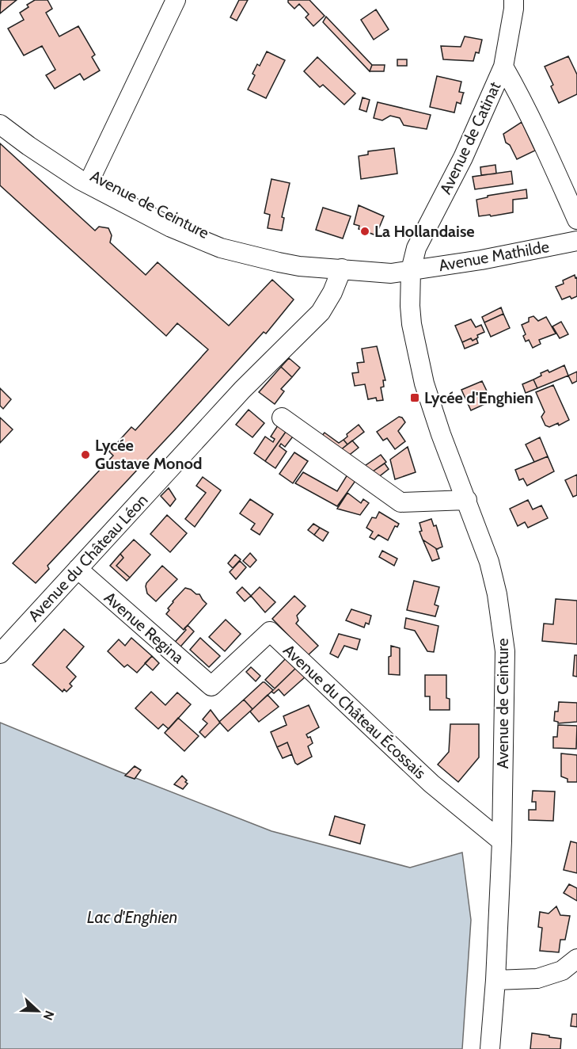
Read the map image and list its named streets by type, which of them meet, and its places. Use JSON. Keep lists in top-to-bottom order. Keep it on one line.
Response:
{"streets":{"street":["Avenue de Catinat","Avenue de Ceinture","Avenue Mathilde","Avenue du Château Léon","Avenue Regina","Avenue du Château Écossais"]},"crossings":[["Avenue de Catinat","Avenue de Ceinture"],["Avenue de Catinat","Avenue Mathilde"],["Avenue de Ceinture","Avenue Mathilde"],["Avenue de Ceinture","Avenue du Château Léon"],["Avenue de Ceinture","Avenue du Château Écossais"],["Avenue du Château Léon","Avenue Regina"],["Avenue Regina","Avenue du Château Écossais"]],"water":["Lac d'Enghien"],"places":{"other":["La Hollandaise","Lycée Gustave Monod"],"transit":["Lycée d'Enghien"]},"north":"right"}
